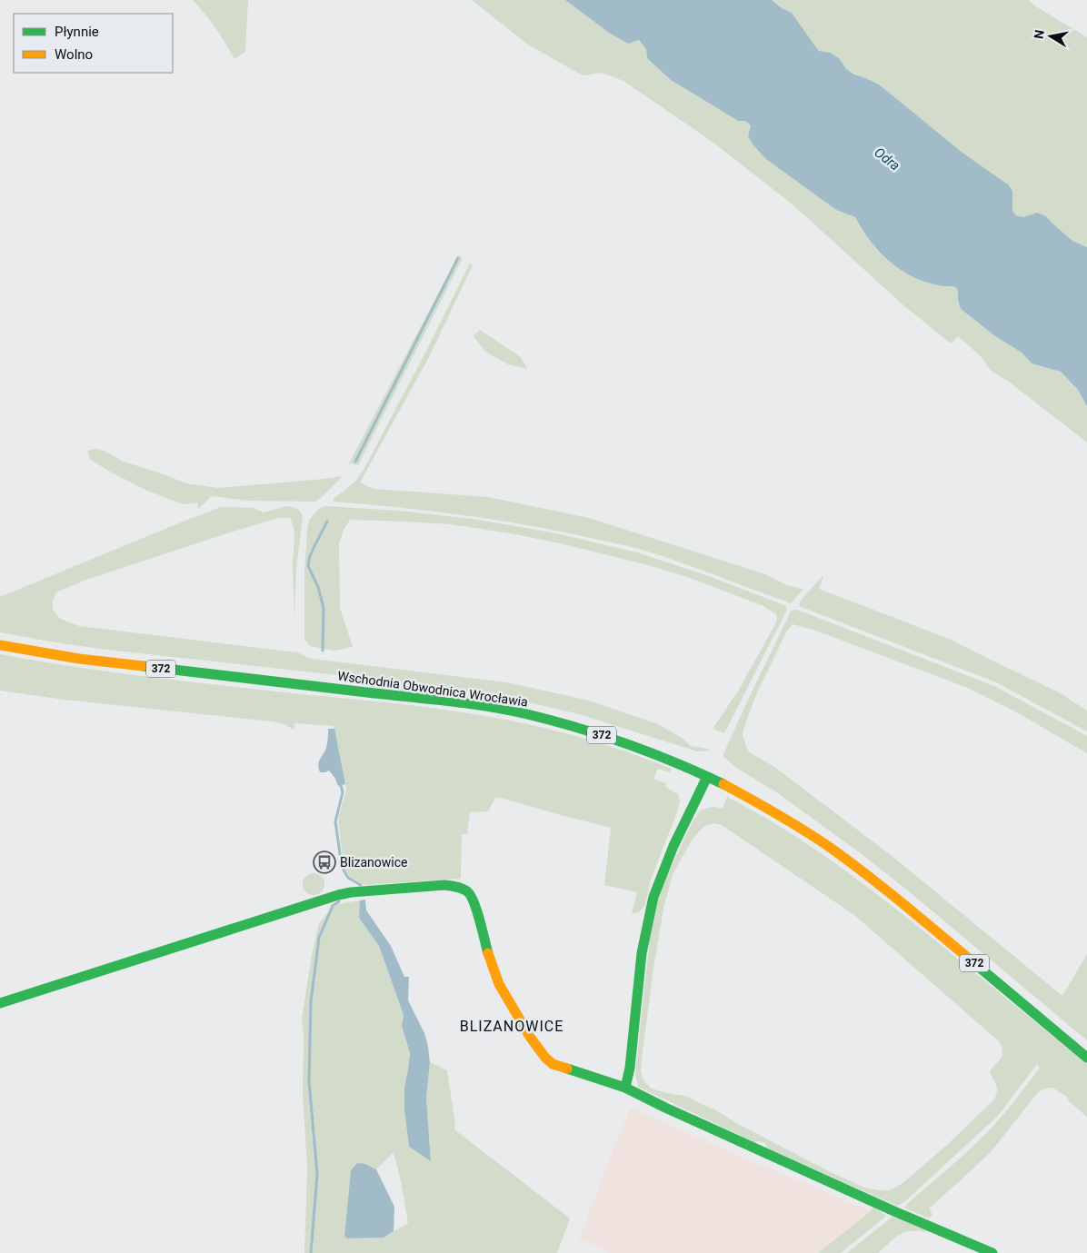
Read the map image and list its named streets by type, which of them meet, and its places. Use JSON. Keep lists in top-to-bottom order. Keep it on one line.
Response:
{"streets":{"street":["372","Wschodnia Obwodnica Wrocławia"]},"districts":["BLIZANOWICE"],"water":["Odra"],"places":{"bus stop":["Blizanowice"]},"legend":["Płynnie","Wolno"],"north":"left"}
